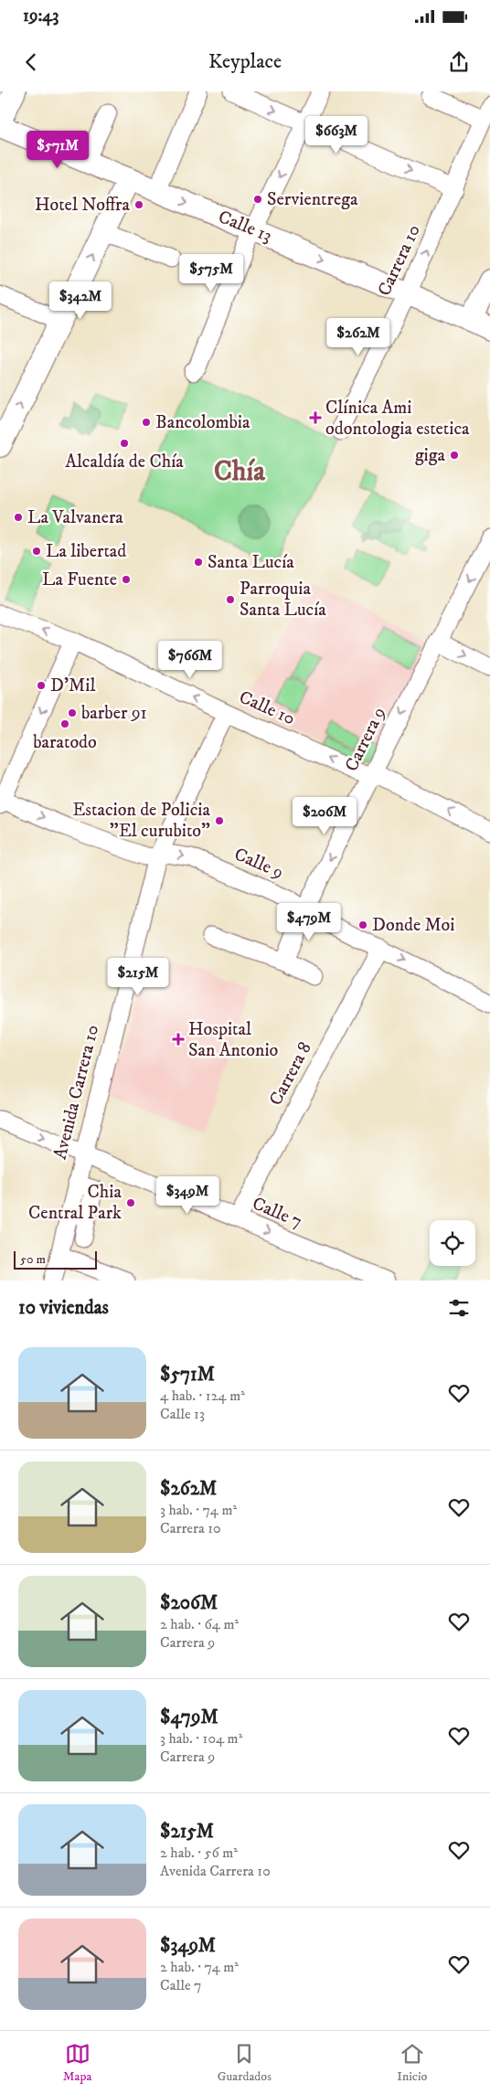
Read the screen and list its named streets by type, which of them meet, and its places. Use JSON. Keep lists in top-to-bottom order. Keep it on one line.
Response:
{"streets":{"main road":["Calle 13"],"street":["Carrera 10","Calle 10","Carrera 9","Calle 9","Carrera 8","Avenida Carrera 10","Calle 7"]},"crossings":[["Calle 13","Carrera 10"],["Calle 10","Carrera 9"],["Calle 10","Avenida Carrera 10"],["Carrera 9","Calle 9"],["Calle 9","Carrera 8"],["Calle 9","Avenida Carrera 10"],["Carrera 8","Calle 7"],["Avenida Carrera 10","Calle 7"]],"one_way":["Calle 13","Calle 10","Carrera 9","Calle 9","Calle 7"],"districts":["Chía"],"places":{"other":["Servientrega","Hotel Noffra","Bancolombia","Alcaldía de Chía","giga","La Valvanera","La libertad","Santa Lucía","La Fuente","Parroquia Santa Lucía","D'Mil","barber 91","baratodo","Estacion de Policia \"El curubito\"","Donde Moi","Chia Central Park"],"health":["Clínica Ami odontologia estetica","Hospital San Antonio"]},"scale_bar":"50 m","page":{"status":"19:43","header":"Keyplace","price":["$663M","$571M","$575M","$342M","$262M","$766M","$206M","$479M","$215M","$349M"],"scale":"50 m","heading":"10 viviendas","list":[{"name":"$571M","note":"4 hab. · 124 m² · Calle 13"},{"name":"$262M","note":"3 hab. · 74 m² · Carrera 10"},{"name":"$206M","note":"2 hab. · 64 m² · Carrera 9"},{"name":"$479M","note":"3 hab. · 104 m² · Carrera 9"},{"name":"$215M","note":"2 hab. · 56 m² · Avenida Carrera 10"},{"name":"$349M","note":"2 hab. · 74 m² · Calle 7"}],"tabs":["Mapa","Guardados","Inicio"]}}
